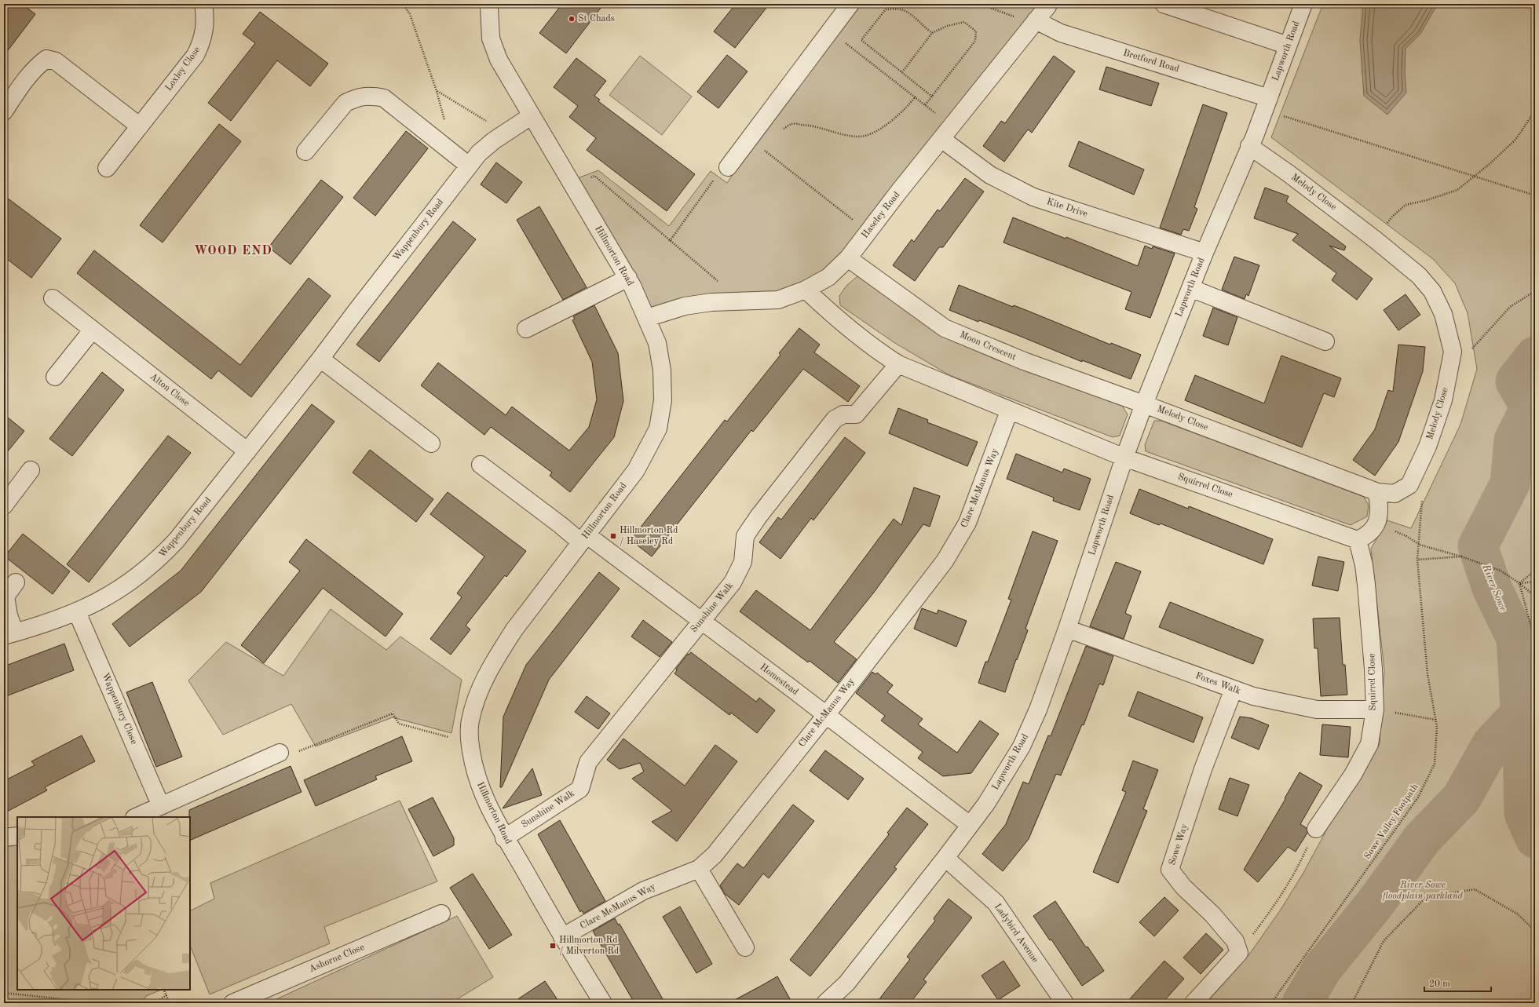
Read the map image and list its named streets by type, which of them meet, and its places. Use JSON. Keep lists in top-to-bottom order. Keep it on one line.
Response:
{"streets":{"street":["Lapworth Road","Bretford Road","Loxley Close","Melody Close","Kite Drive","Haseley Road","Wappenbury Road","Hillmorton Road","Moon Crescent","Alton Close","Squirrel Close","Clare McManus Way","Sunshine Walk","Homestead","Foxes Walk","Wappenbury Close","Sowe Way","Ladybird Avenue","Ashorne Close"],"path":["Sowe Valley Footpath"]},"crossings":[["Lapworth Road","Bretford Road"],["Lapworth Road","Melody Close"],["Lapworth Road","Kite Drive"],["Lapworth Road","Moon Crescent"],["Lapworth Road","Squirrel Close"],["Lapworth Road","Homestead"],["Lapworth Road","Foxes Walk"],["Lapworth Road","Ladybird Avenue"],["Bretford Road","Haseley Road"],["Melody Close","Moon Crescent"],["Kite Drive","Haseley Road"],["Haseley Road","Hillmorton Road"],["Haseley Road","Moon Crescent"],["Wappenbury Road","Hillmorton Road"],["Wappenbury Road","Alton Close"],["Wappenbury Road","Wappenbury Close"],["Hillmorton Road","Clare McManus Way"],["Hillmorton Road","Sunshine Walk"],["Hillmorton Road","Homestead"],["Squirrel Close","Foxes Walk"],["Clare McManus Way","Homestead"],["Sunshine Walk","Homestead"],["Foxes Walk","Sowe Way"]],"districts":["WOOD END"],"water":["River Sowe"],"parks":["River Sowe floodplain parkland"],"places":{"other":["St Chads"],"transit":["Hillmorton Rd / Haseley Rd","Hillmorton Rd / Milverton Rd"]},"scale_bar":"20 m"}
